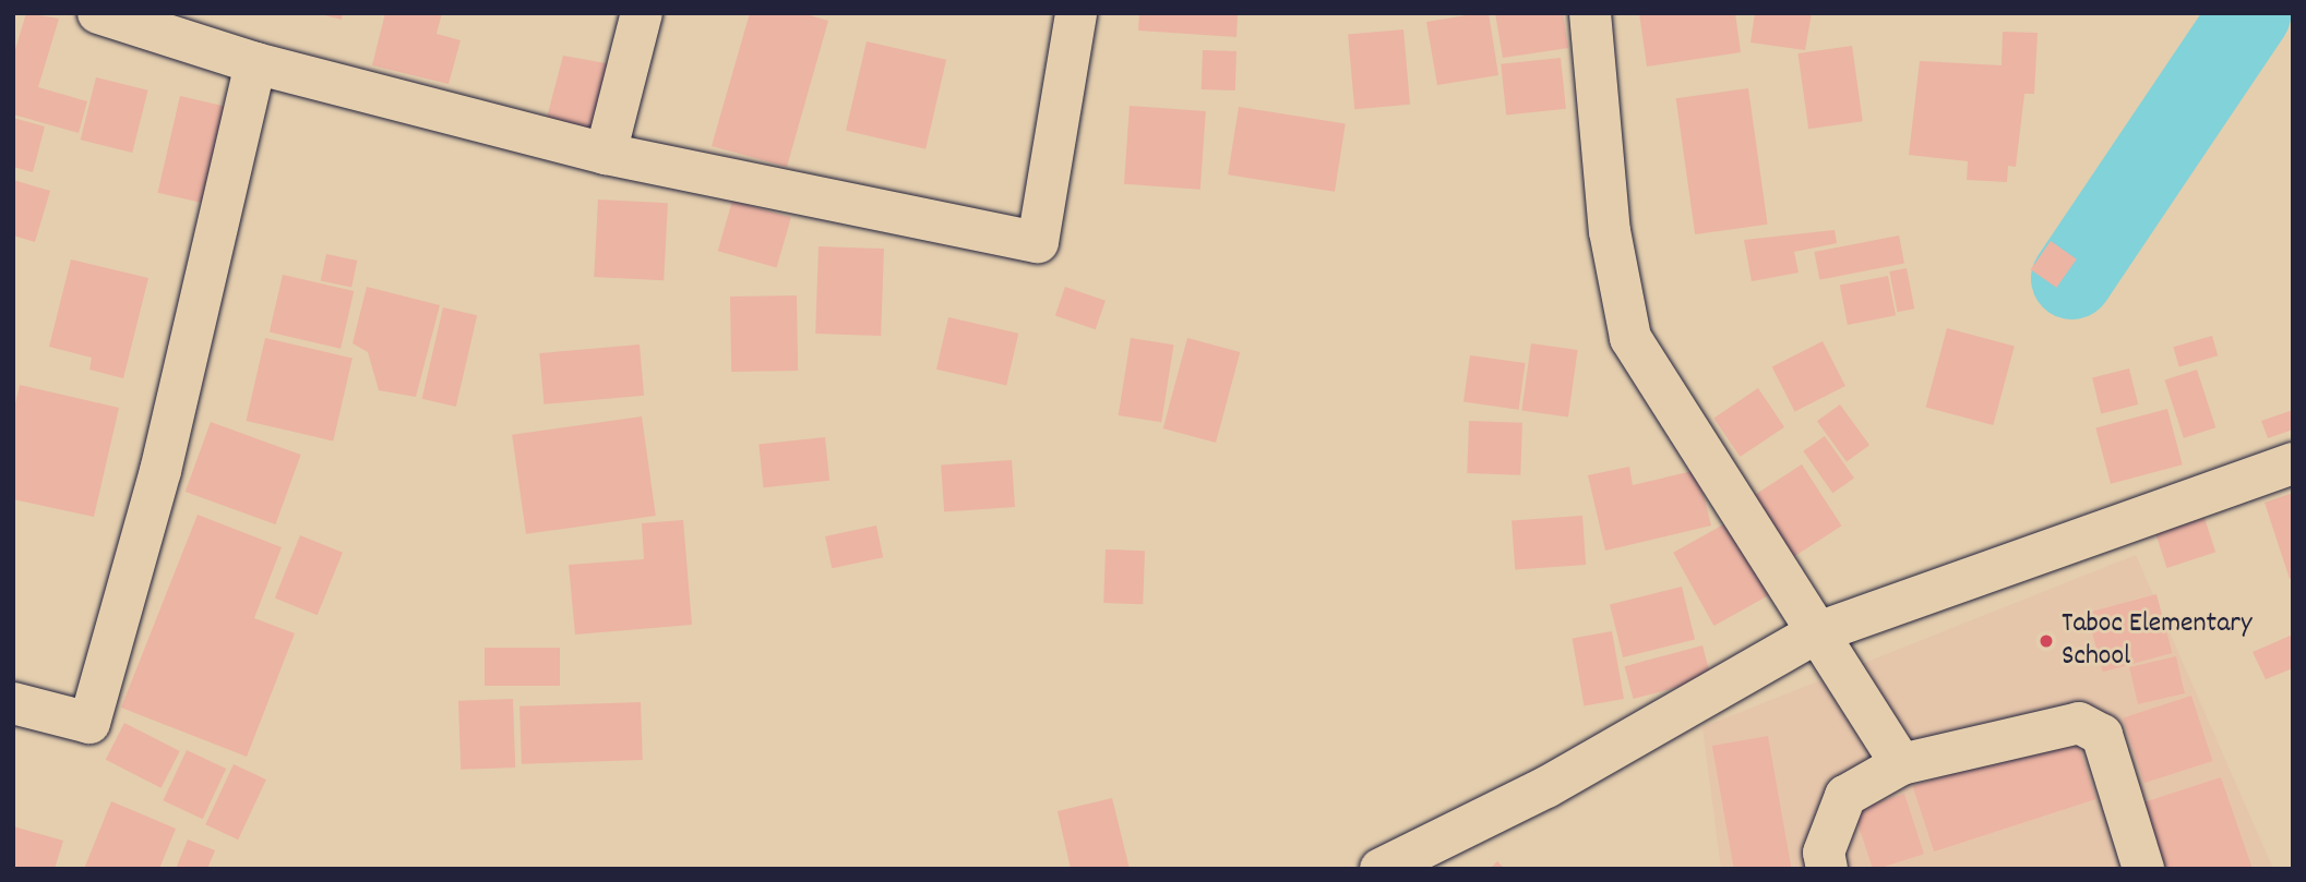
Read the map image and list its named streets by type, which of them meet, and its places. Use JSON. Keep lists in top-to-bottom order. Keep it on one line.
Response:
{"places":["Taboc Elementary School"]}
